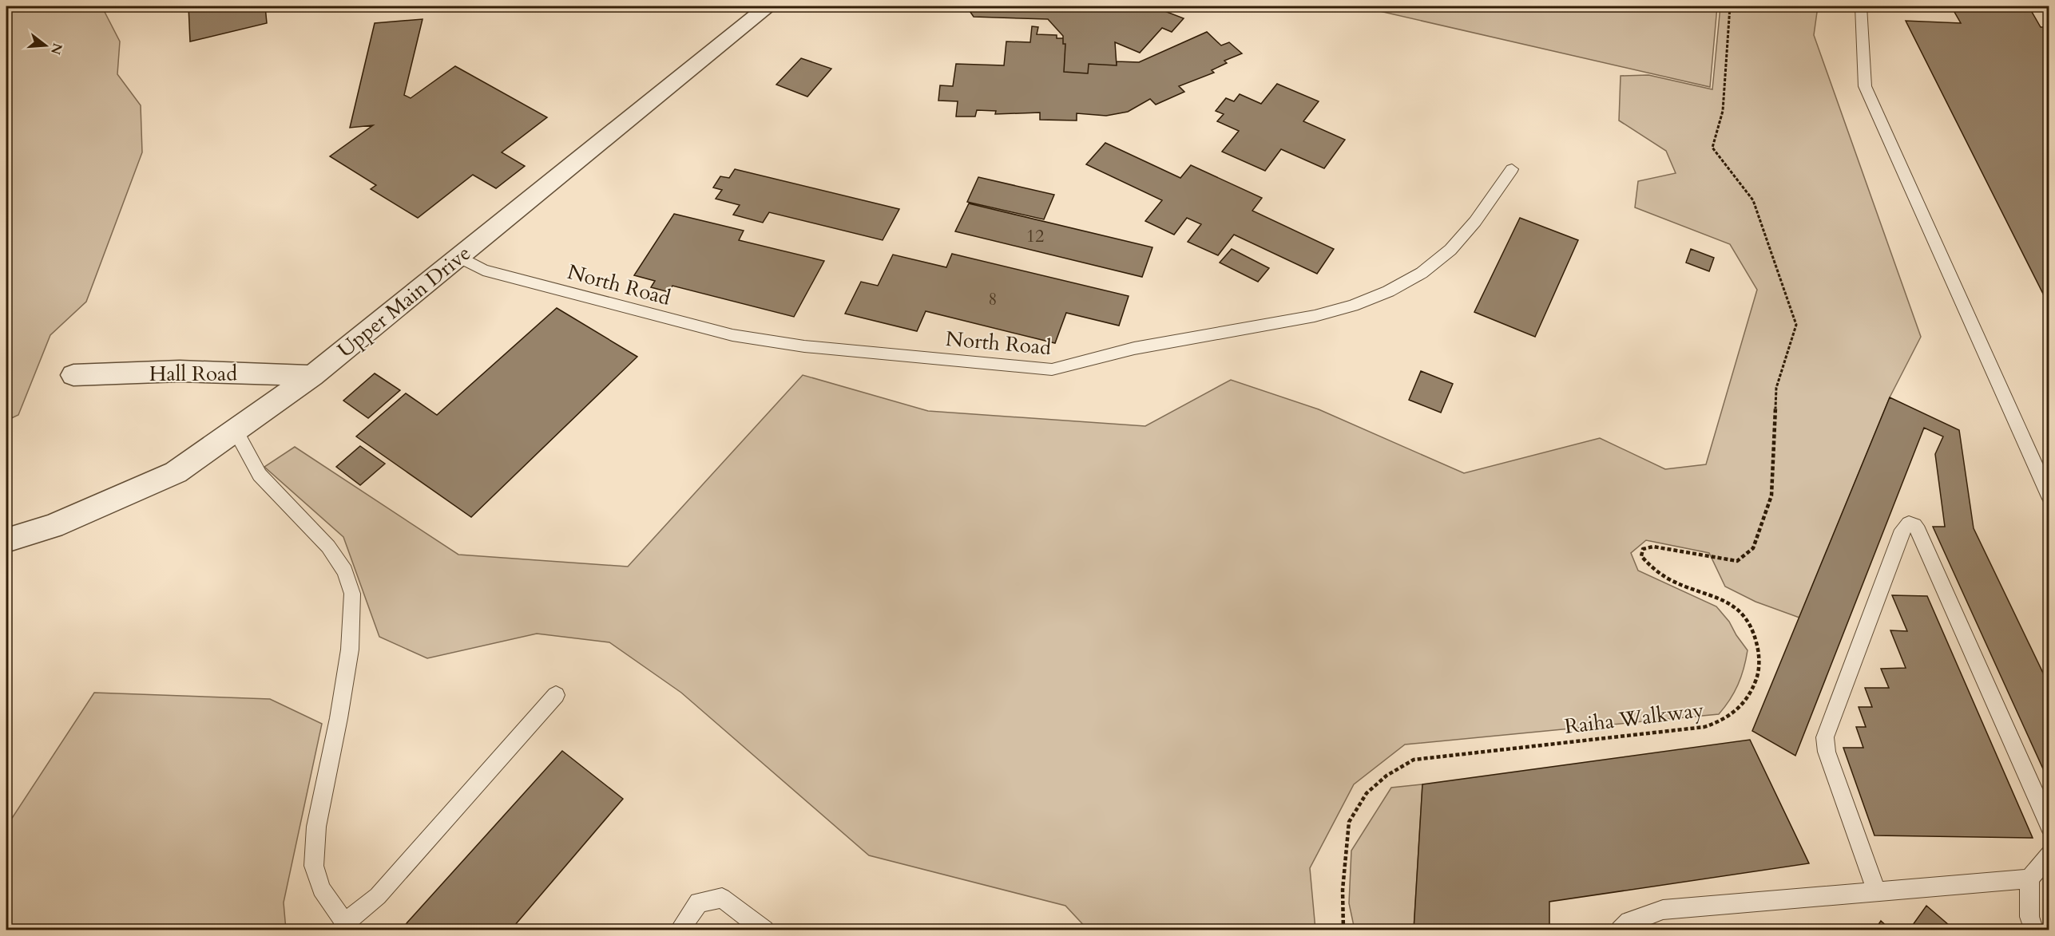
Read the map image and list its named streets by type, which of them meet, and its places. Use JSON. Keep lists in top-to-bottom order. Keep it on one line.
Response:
{"streets":{"street":["Upper Main Drive","Hall Road"],"lane":["North Road"],"path":["Raiha Walkway"]},"crossings":[["North Road","Upper Main Drive"],["Upper Main Drive","Hall Road"]],"house_numbers":["12","8"],"north":"right"}
